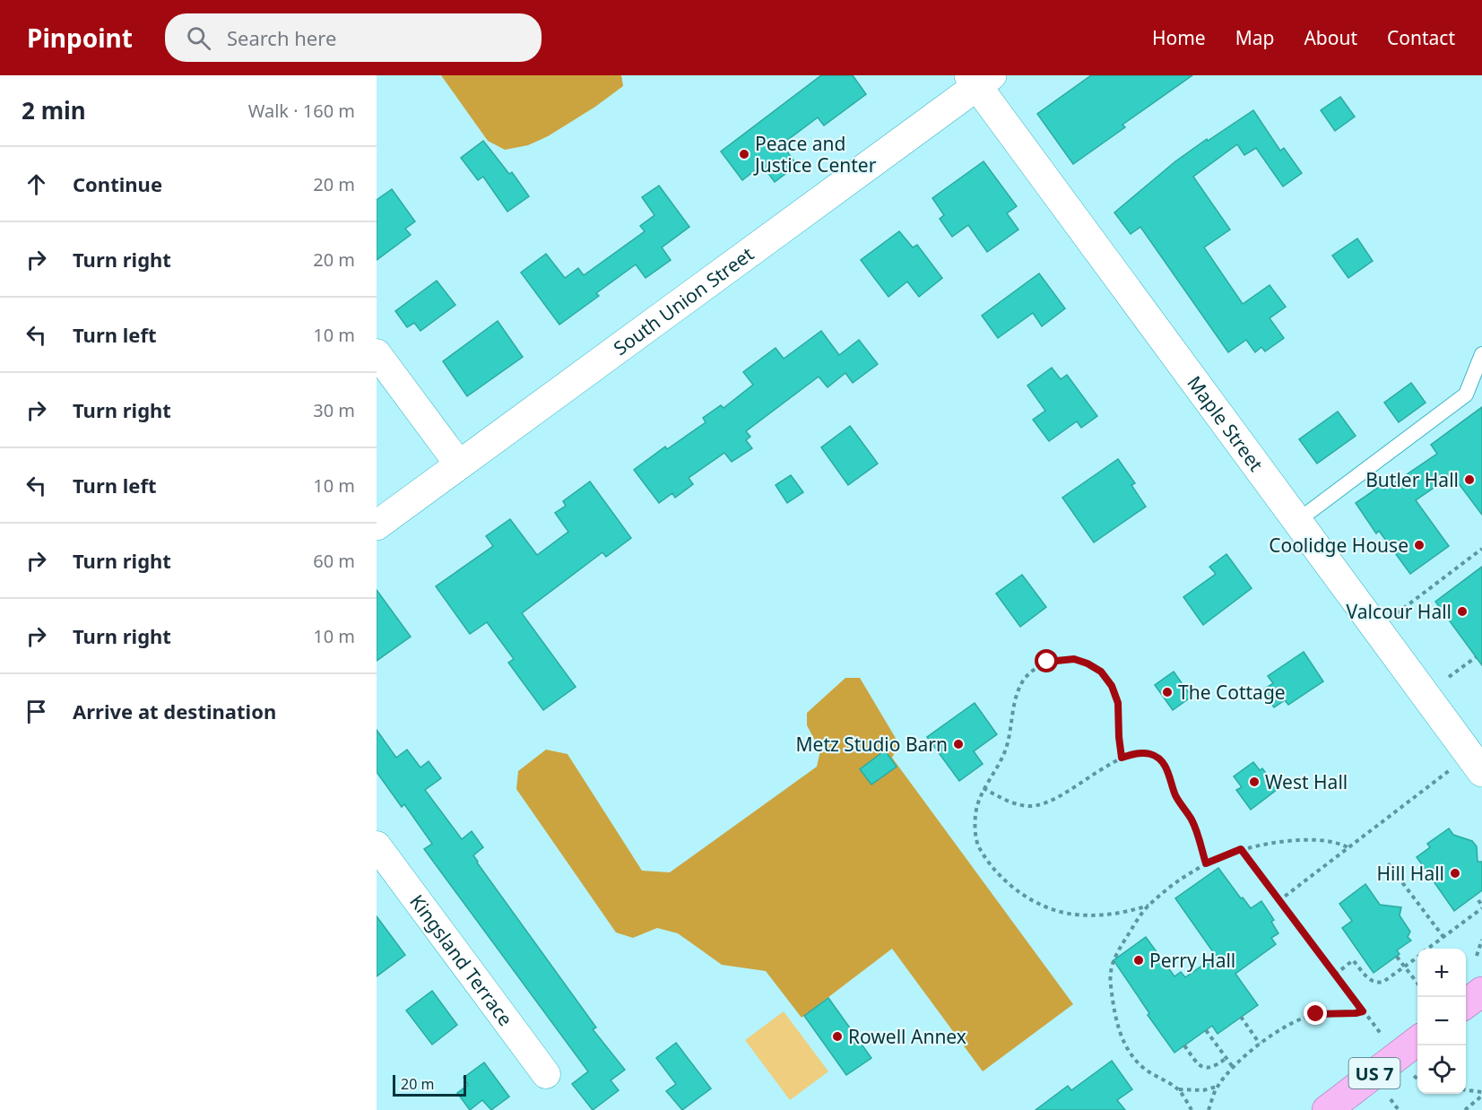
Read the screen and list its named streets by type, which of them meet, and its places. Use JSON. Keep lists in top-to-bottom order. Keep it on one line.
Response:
{"streets":{"main road":["US 7"],"street":["South Union Street","Maple Street","Kingsland Terrace"]},"crossings":[["South Union Street","Maple Street"]],"places":["Peace and Justice Center","Butler Hall","Coolidge House","Valcour Hall","The Cottage","Metz Studio Barn","West Hall","Hill Hall","Perry Hall","Rowell Annex"],"scale_bar":"20 m","page":{"header":"Pinpoint","search":"Search here","nav":["Home","Map","About","Contact"],"heading":["2 min","Walk · 160 m"],"list":[["Continue","20 m"],["Turn right","20 m"],["Turn left","10 m"],["Turn right","30 m"],["Turn left","10 m"],["Turn right","60 m"],["Turn right","10 m"],"Arrive at destination"],"map_buttons":["+","−"],"scale":"20 m"}}
